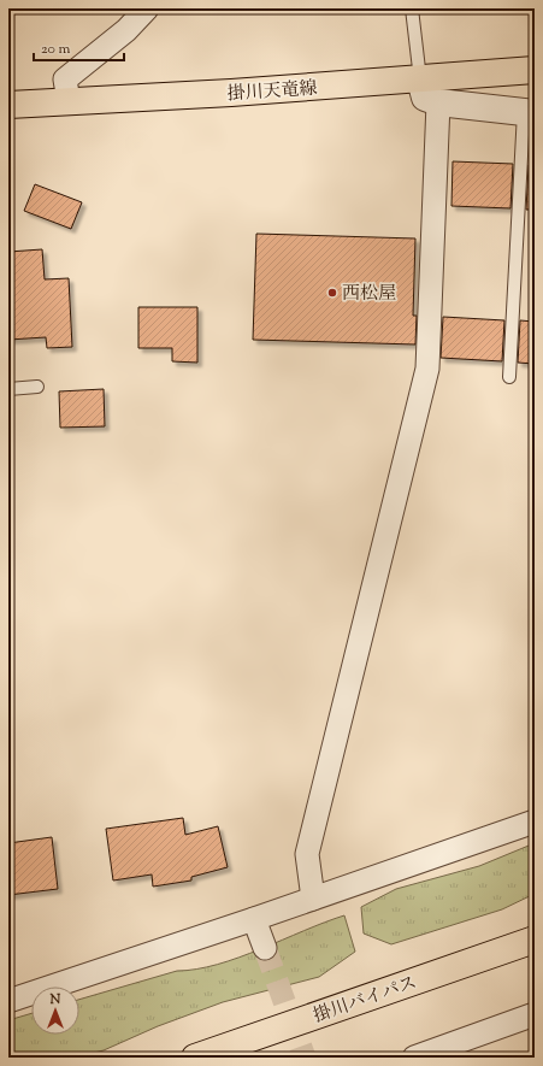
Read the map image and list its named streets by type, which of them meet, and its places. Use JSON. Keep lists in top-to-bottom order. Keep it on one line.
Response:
{"streets":{"main road":["掛川天竜線","掛川バイパス"]},"places":["西松屋"],"scale_bar":"20 m","north":"top"}
